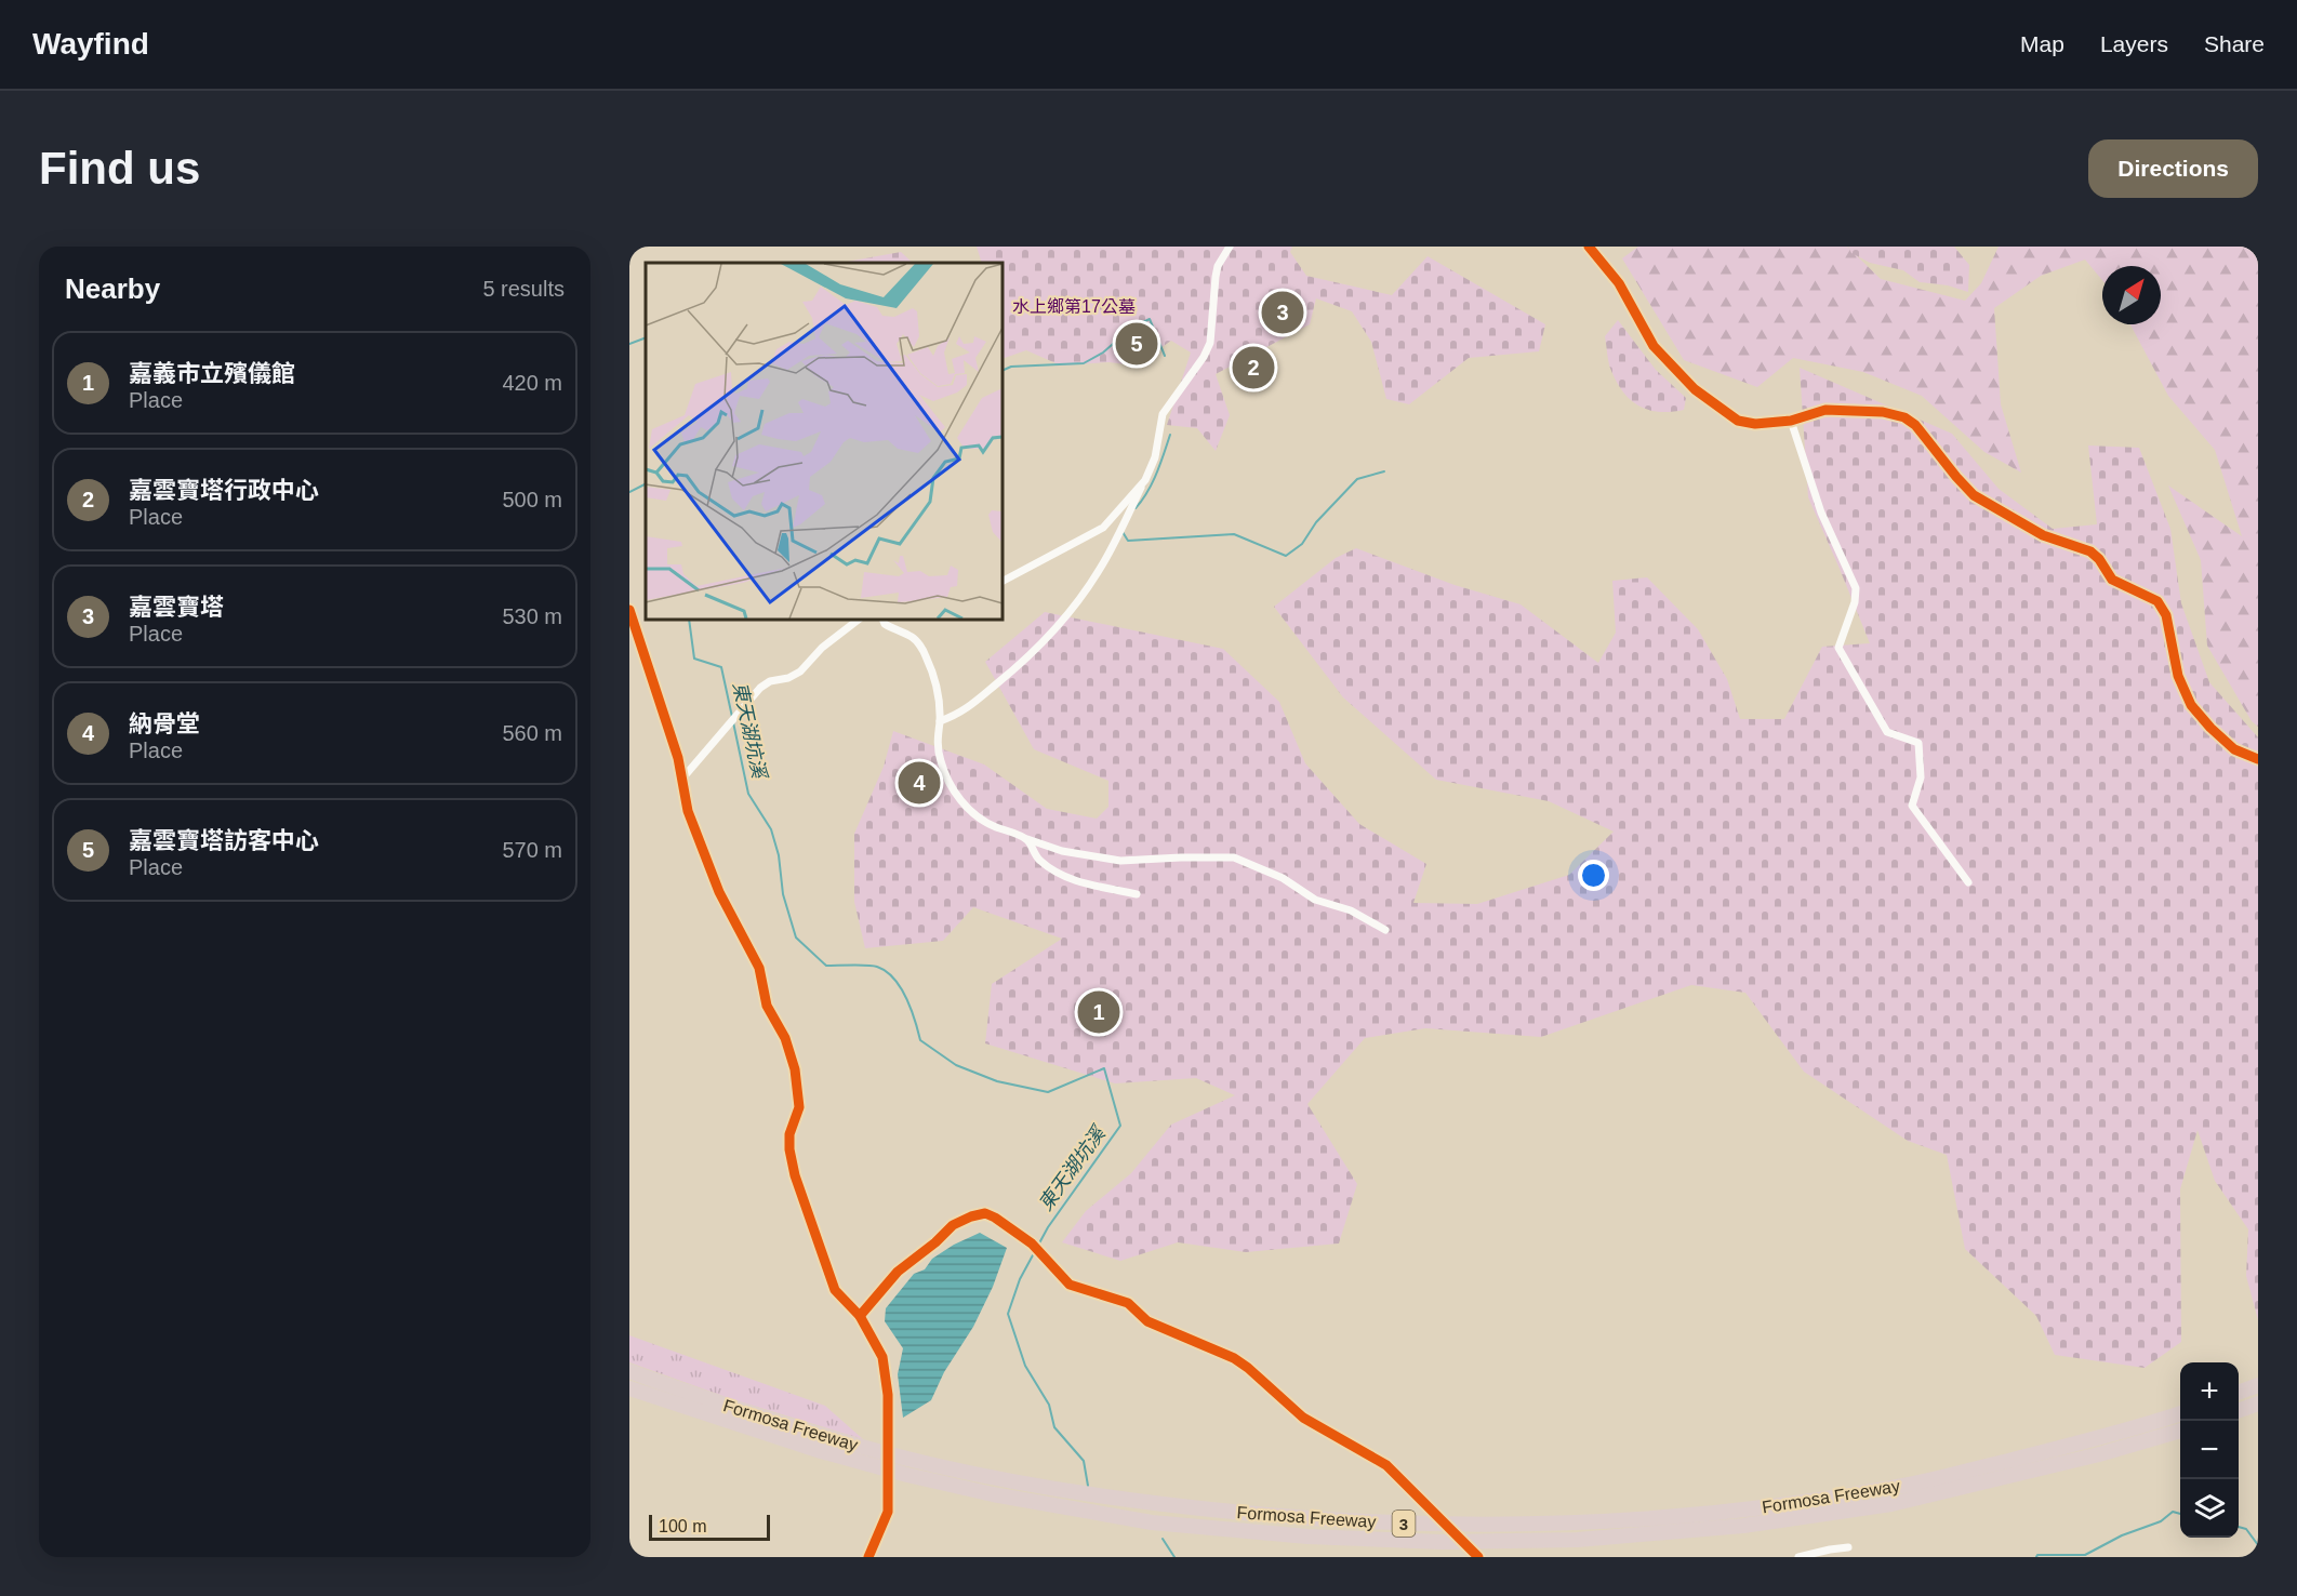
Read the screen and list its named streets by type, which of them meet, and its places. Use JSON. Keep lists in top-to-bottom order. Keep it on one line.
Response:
{"streets":{"highway":["Formosa Freeway","3"]},"water":["東天湖坑溪"],"parks":["水上鄉第17公墓"],"scale_bar":"100 m","north":"top right","page":{"header":"Wayfind","nav":["Map","Layers","Share"],"buttons":"Directions","title":"Find us","heading":["Nearby","5 results"],"pins":["3","5","2","4","1"],"list":[{"mark":"1","name":"嘉義市立殯儀館","note":"Place","value":"420 m"},{"mark":"2","name":"嘉雲寶塔行政中心","note":"Place","value":"500 m"},{"mark":"3","name":"嘉雲寶塔","note":"Place","value":"530 m"},{"mark":"4","name":"納骨堂","note":"Place","value":"560 m"},{"mark":"5","name":"嘉雲寶塔訪客中心","note":"Place","value":"570 m"}],"map_buttons":["+","−"],"scale":"100 m"}}
